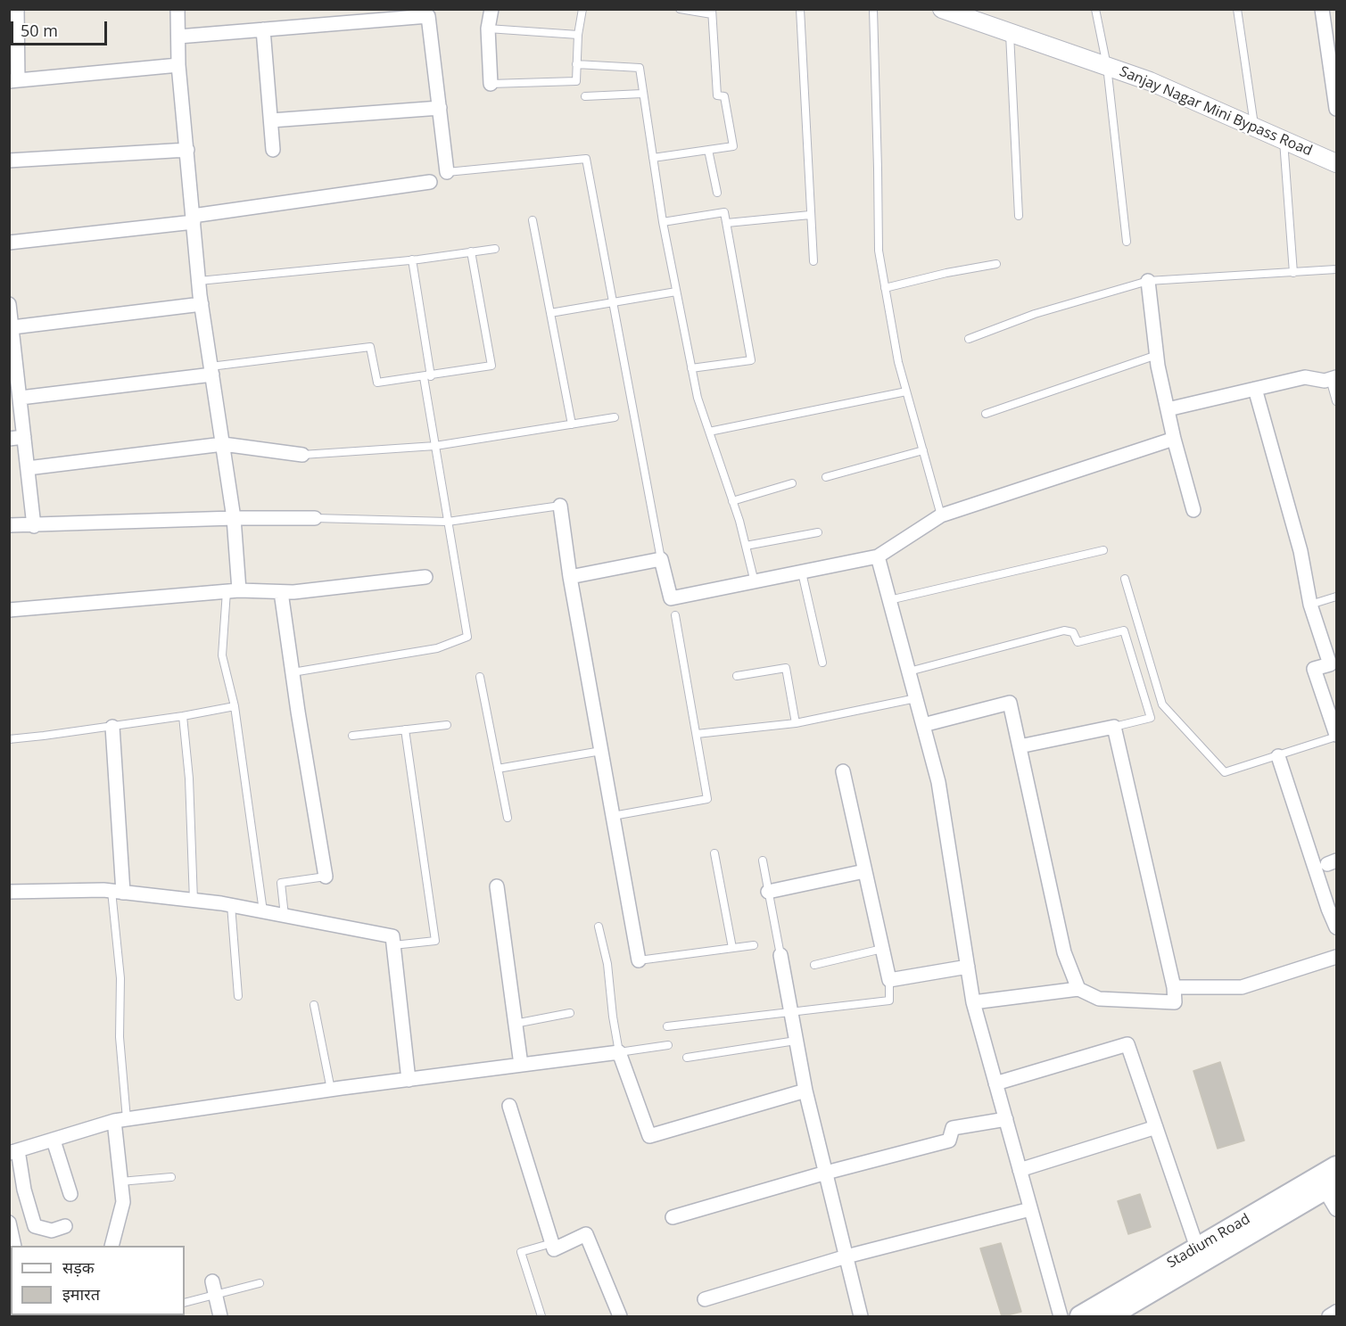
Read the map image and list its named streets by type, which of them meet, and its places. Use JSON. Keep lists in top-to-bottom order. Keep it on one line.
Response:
{"streets":{"main road":["Stadium Road"],"street":["Sanjay Nagar Mini Bypass Road"]},"legend":["सड़क","इमारत"],"scale_bar":"50 m"}
